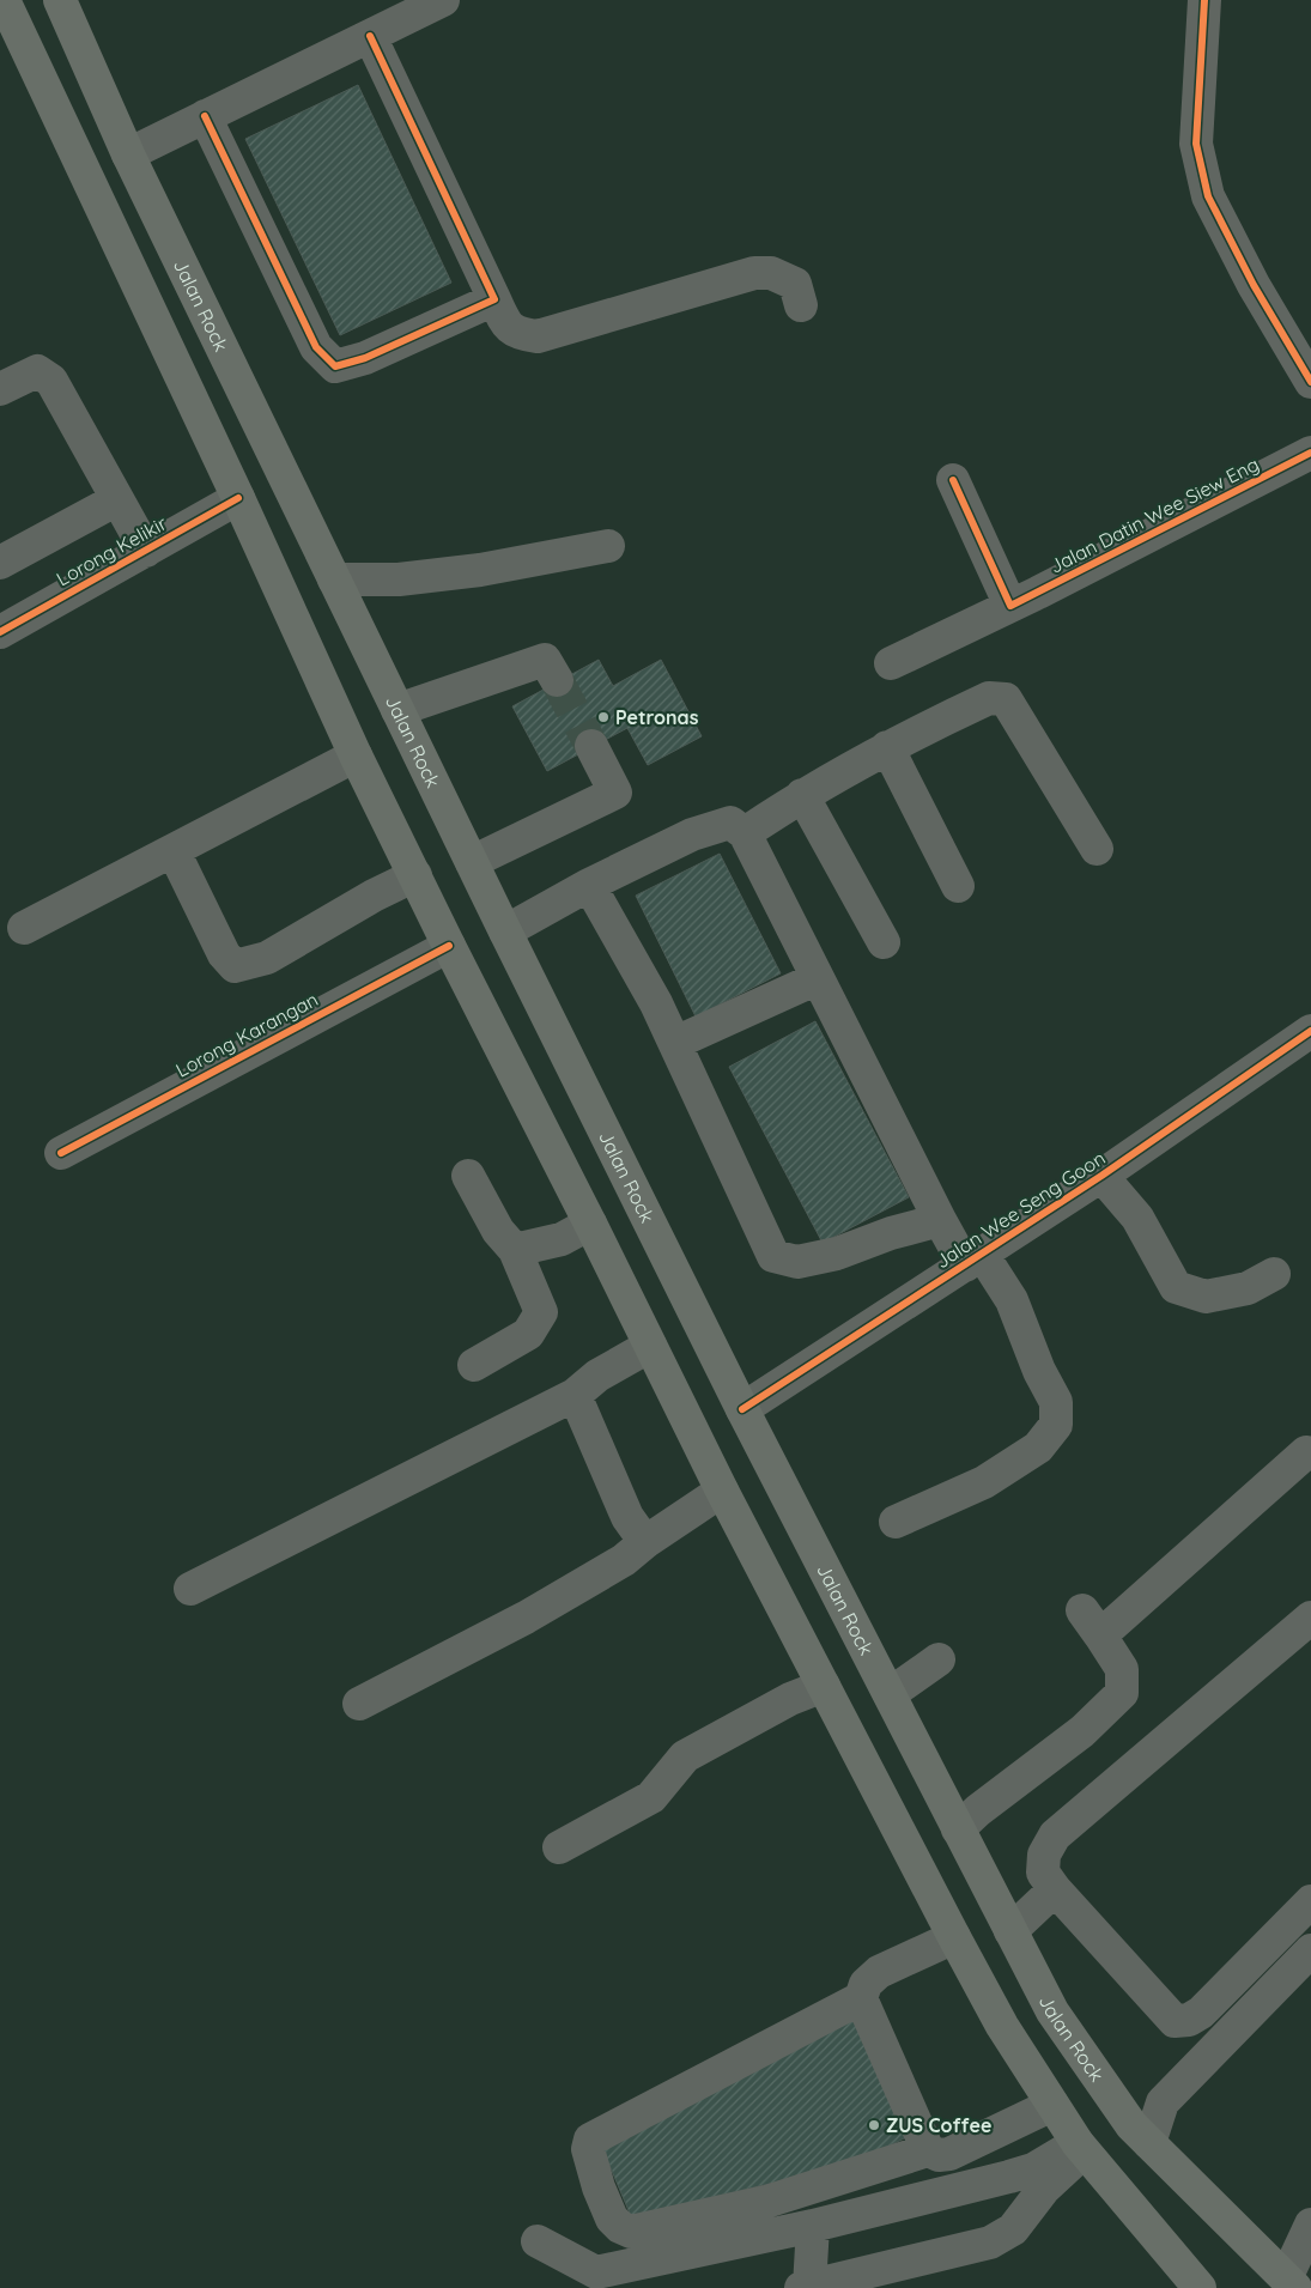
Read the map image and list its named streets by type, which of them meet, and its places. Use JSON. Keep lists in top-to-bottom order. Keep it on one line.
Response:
{"streets":{"main road":["Jalan Rock"],"street":["Jalan Datin Wee Siew Eng","Lorong Kelikir","Lorong Karangan","Jalan Wee Seng Goon"]},"crossings":[["Jalan Rock","Jalan Wee Seng Goon"]],"places":["Petronas","ZUS Coffee"]}
